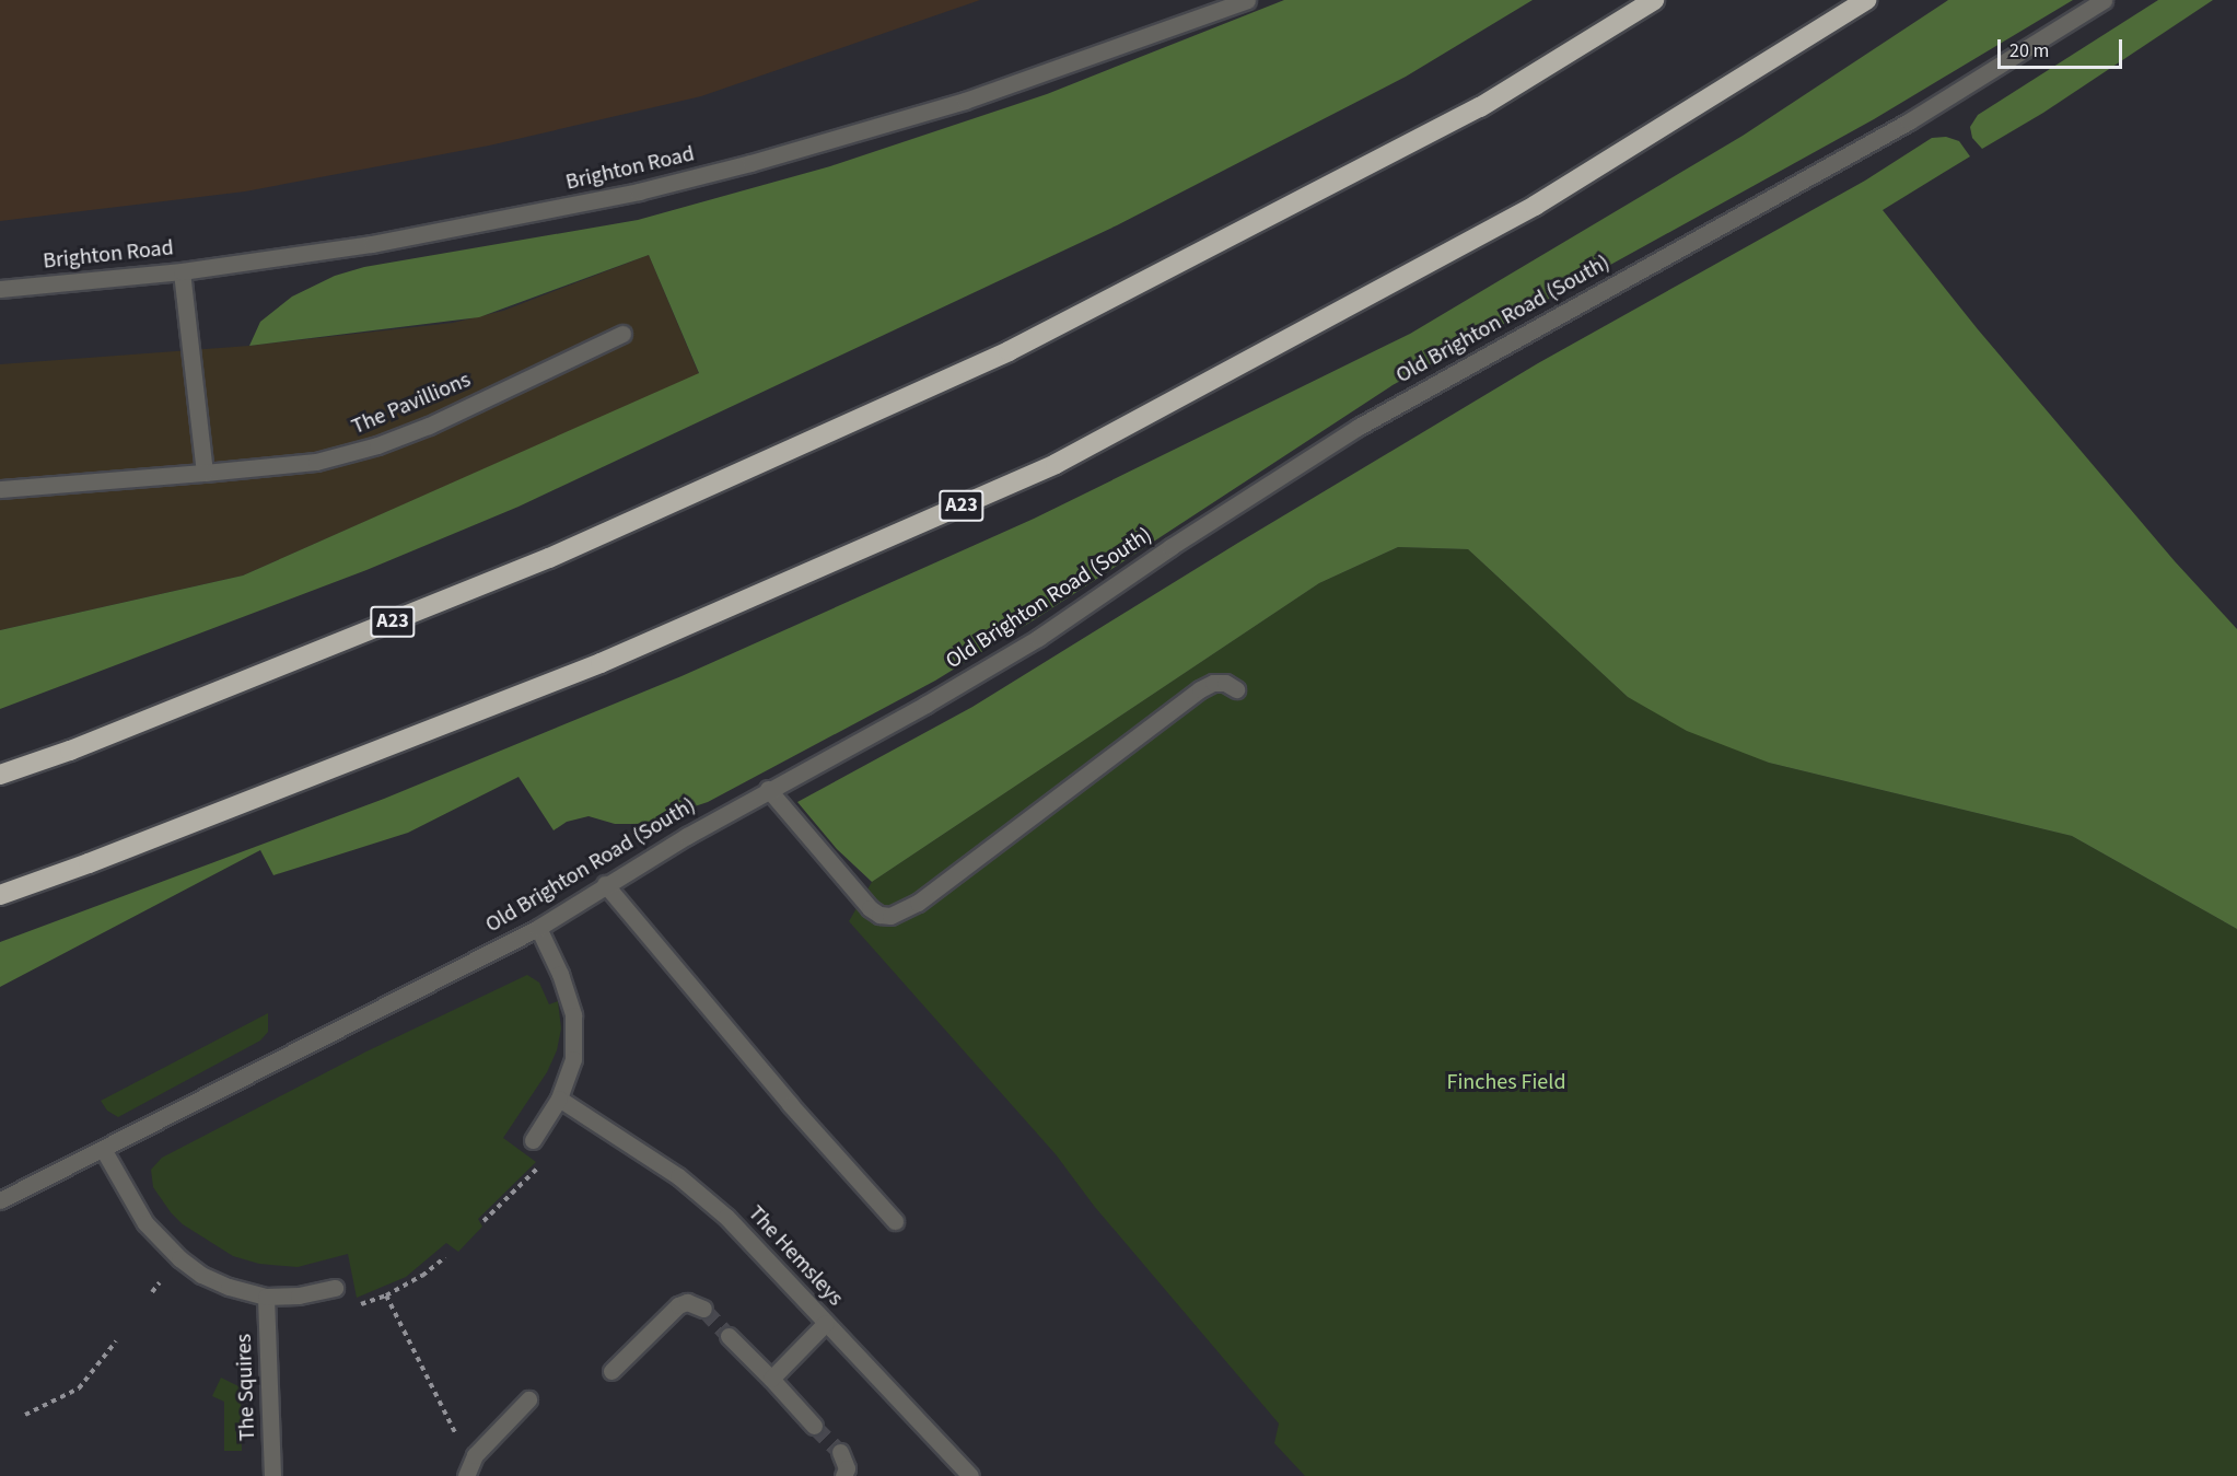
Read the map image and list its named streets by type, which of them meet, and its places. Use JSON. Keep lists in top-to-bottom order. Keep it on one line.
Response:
{"streets":{"highway":["A23"],"street":["Brighton Road","Old Brighton Road (South)","The Pavillions","The Hemsleys","The Squires"]},"parks":["Finches Field"],"scale_bar":"20 m"}
